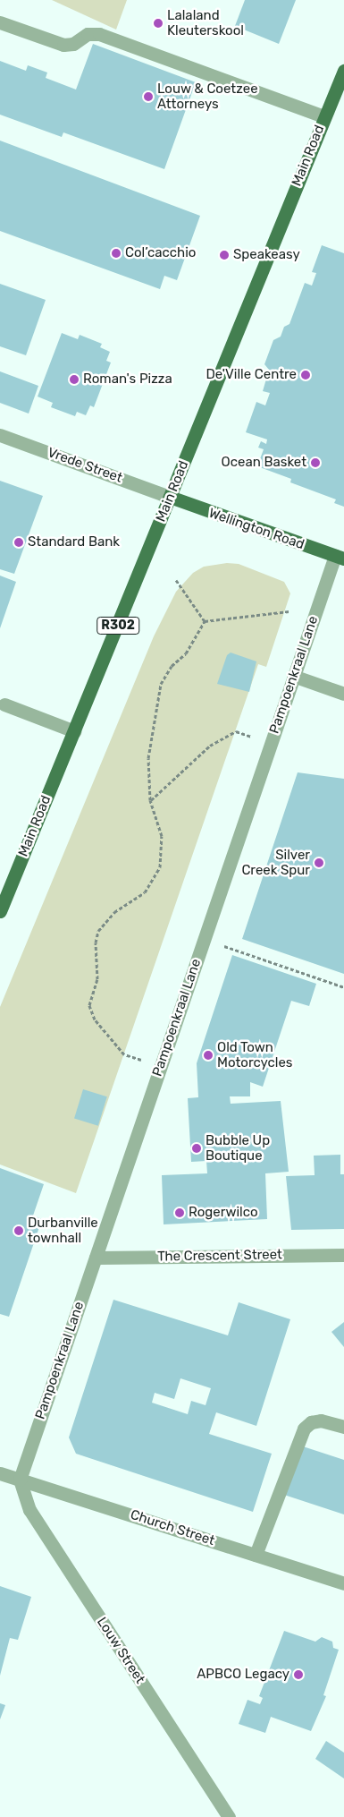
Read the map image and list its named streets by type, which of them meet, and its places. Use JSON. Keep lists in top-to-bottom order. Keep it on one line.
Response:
{"streets":{"main road":["Main Road","Wellington Road","R302"],"street":["Vrede Street","Pampoenkraal Lane","The Crescent Street","Church Street","Louw Street"]},"crossings":[["Main Road","Vrede Street"],["Main Road","Wellington Road"],["Vrede Street","Wellington Road"],["Wellington Road","Pampoenkraal Lane"],["Pampoenkraal Lane","The Crescent Street"],["Pampoenkraal Lane","Church Street"],["Pampoenkraal Lane","Louw Street"],["Church Street","Louw Street"]],"places":["Lalaland Kleuterskool","Louw & Coetzee Attorneys","Col’cacchio","Speakeasy","De'Ville Centre","Roman's Pizza","Ocean Basket","Standard Bank","Silver Creek Spur","Old Town Motorcycles","Bubble Up Boutique","Rogerwilco","Durbanville townhall","APBCO Legacy"]}
